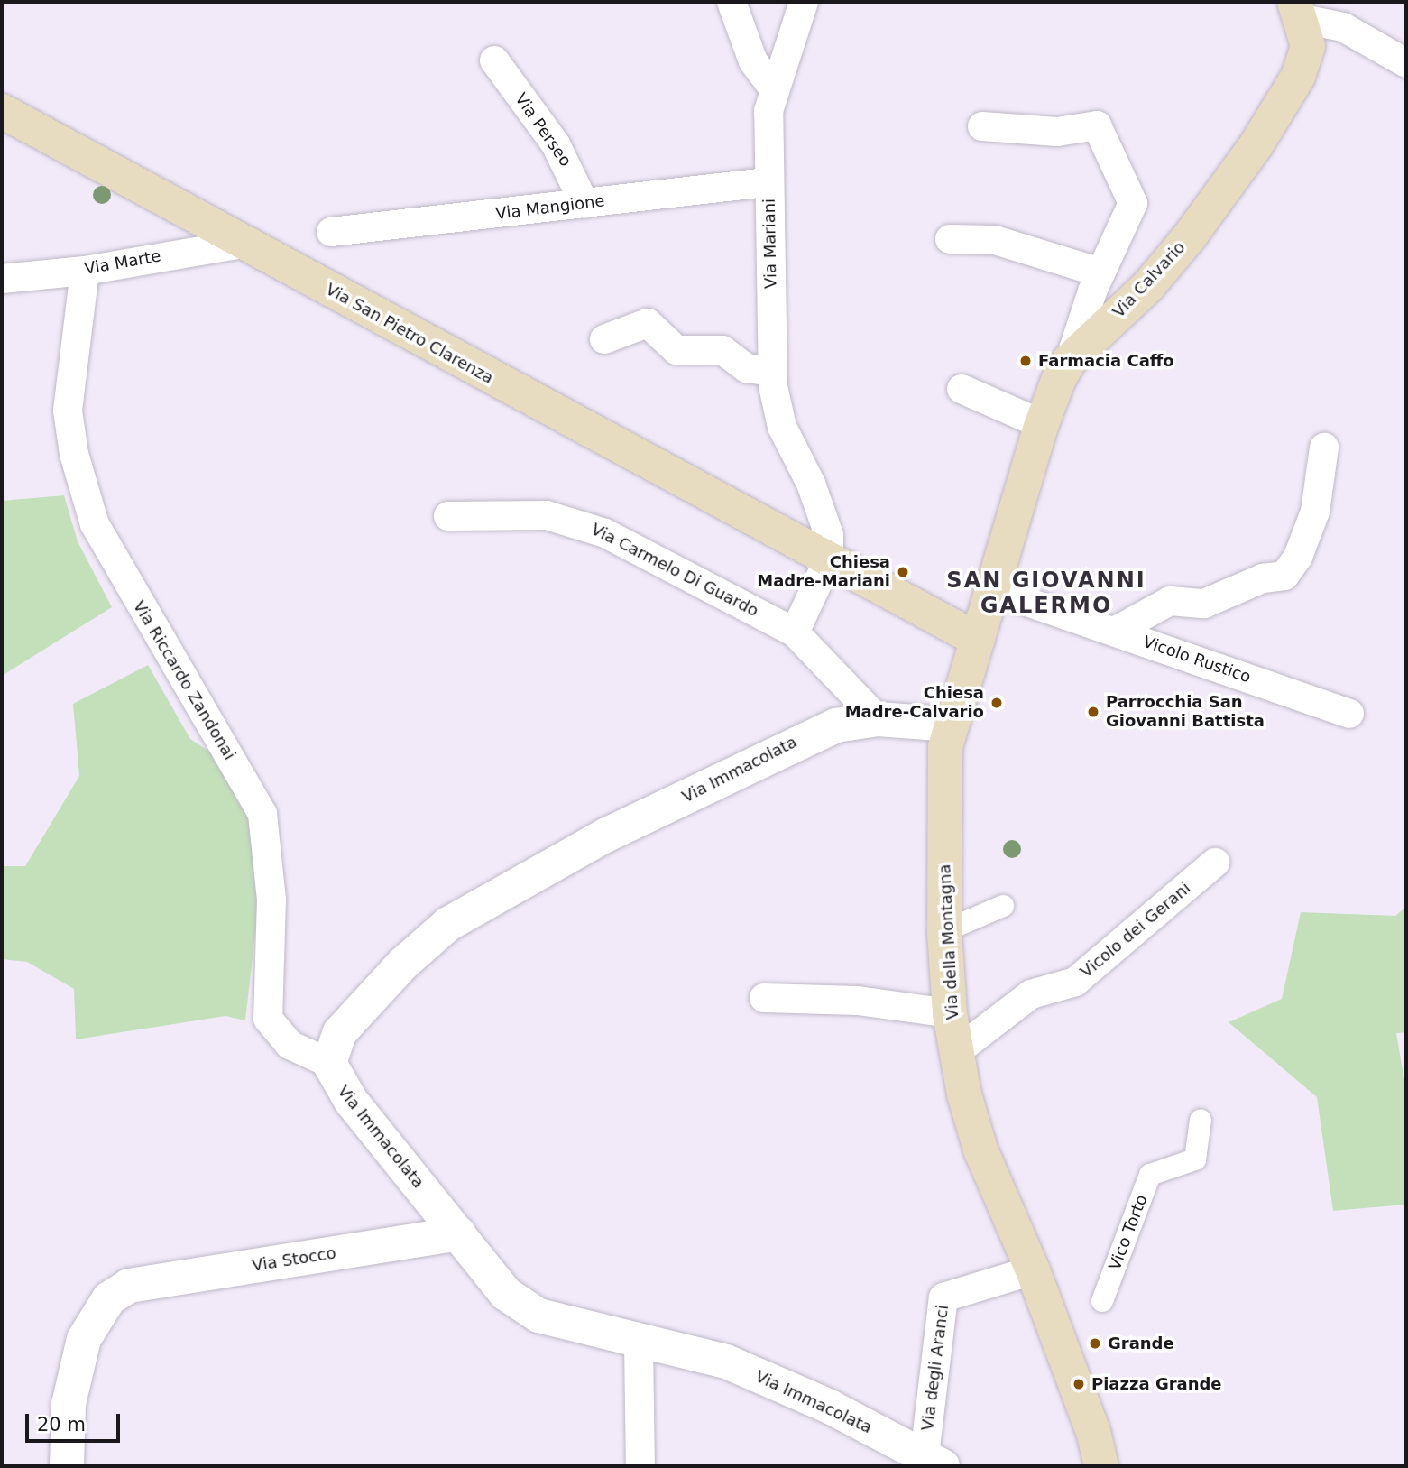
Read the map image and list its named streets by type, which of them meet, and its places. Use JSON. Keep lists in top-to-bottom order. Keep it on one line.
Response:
{"streets":{"main road":["Via Calvario","Via San Pietro Clarenza","Via della Montagna"],"street":["Via Perseo","Via Mangione","Via Mariani","Via Marte","Via Carmelo Di Guardo","Vicolo Rustico","Via Riccardo Zandonai","Via Immacolata","Vicolo dei Gerani","Vico Torto","Via Stocco","Via degli Aranci"]},"crossings":[["Via Perseo","Via Mangione"],["Via Mangione","Via Mariani"],["Via Mariani","Via San Pietro Clarenza"],["Via Marte","Via San Pietro Clarenza"],["Via Marte","Via Riccardo Zandonai"],["Via Calvario","Via San Pietro Clarenza"],["Via Calvario","Vicolo Rustico"],["Via Calvario","Via della Montagna"],["Via San Pietro Clarenza","Via della Montagna"],["Via Carmelo Di Guardo","Via Immacolata"],["Via Riccardo Zandonai","Via Immacolata"],["Via Immacolata","Via della Montagna"],["Via Immacolata","Via Stocco"],["Via Immacolata","Via degli Aranci"],["Vicolo dei Gerani","Via della Montagna"],["Via della Montagna","Via degli Aranci"]],"districts":["SAN GIOVANNI GALERMO"],"places":["Farmacia Caffo","Chiesa Madre-Mariani","Chiesa Madre-Calvario","Parrocchia San Giovanni Battista","Grande","Piazza Grande"],"scale_bar":"20 m"}
